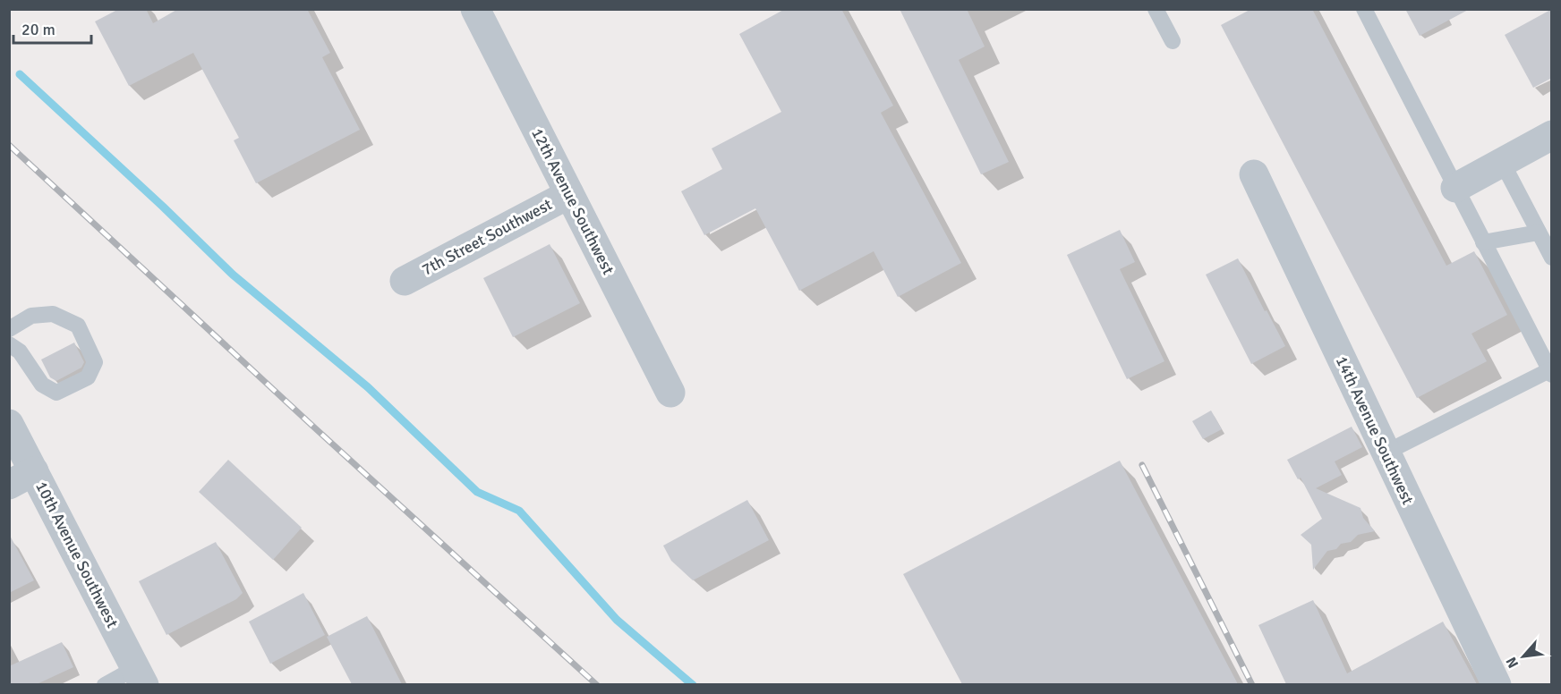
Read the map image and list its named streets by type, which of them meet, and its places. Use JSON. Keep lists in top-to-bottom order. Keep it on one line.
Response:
{"streets":{"street":["12th Avenue Southwest","7th Street Southwest","14th Avenue Southwest","10th Avenue Southwest"]},"crossings":[["12th Avenue Southwest","7th Street Southwest"]],"scale_bar":"20 m","north":"bottom left"}
